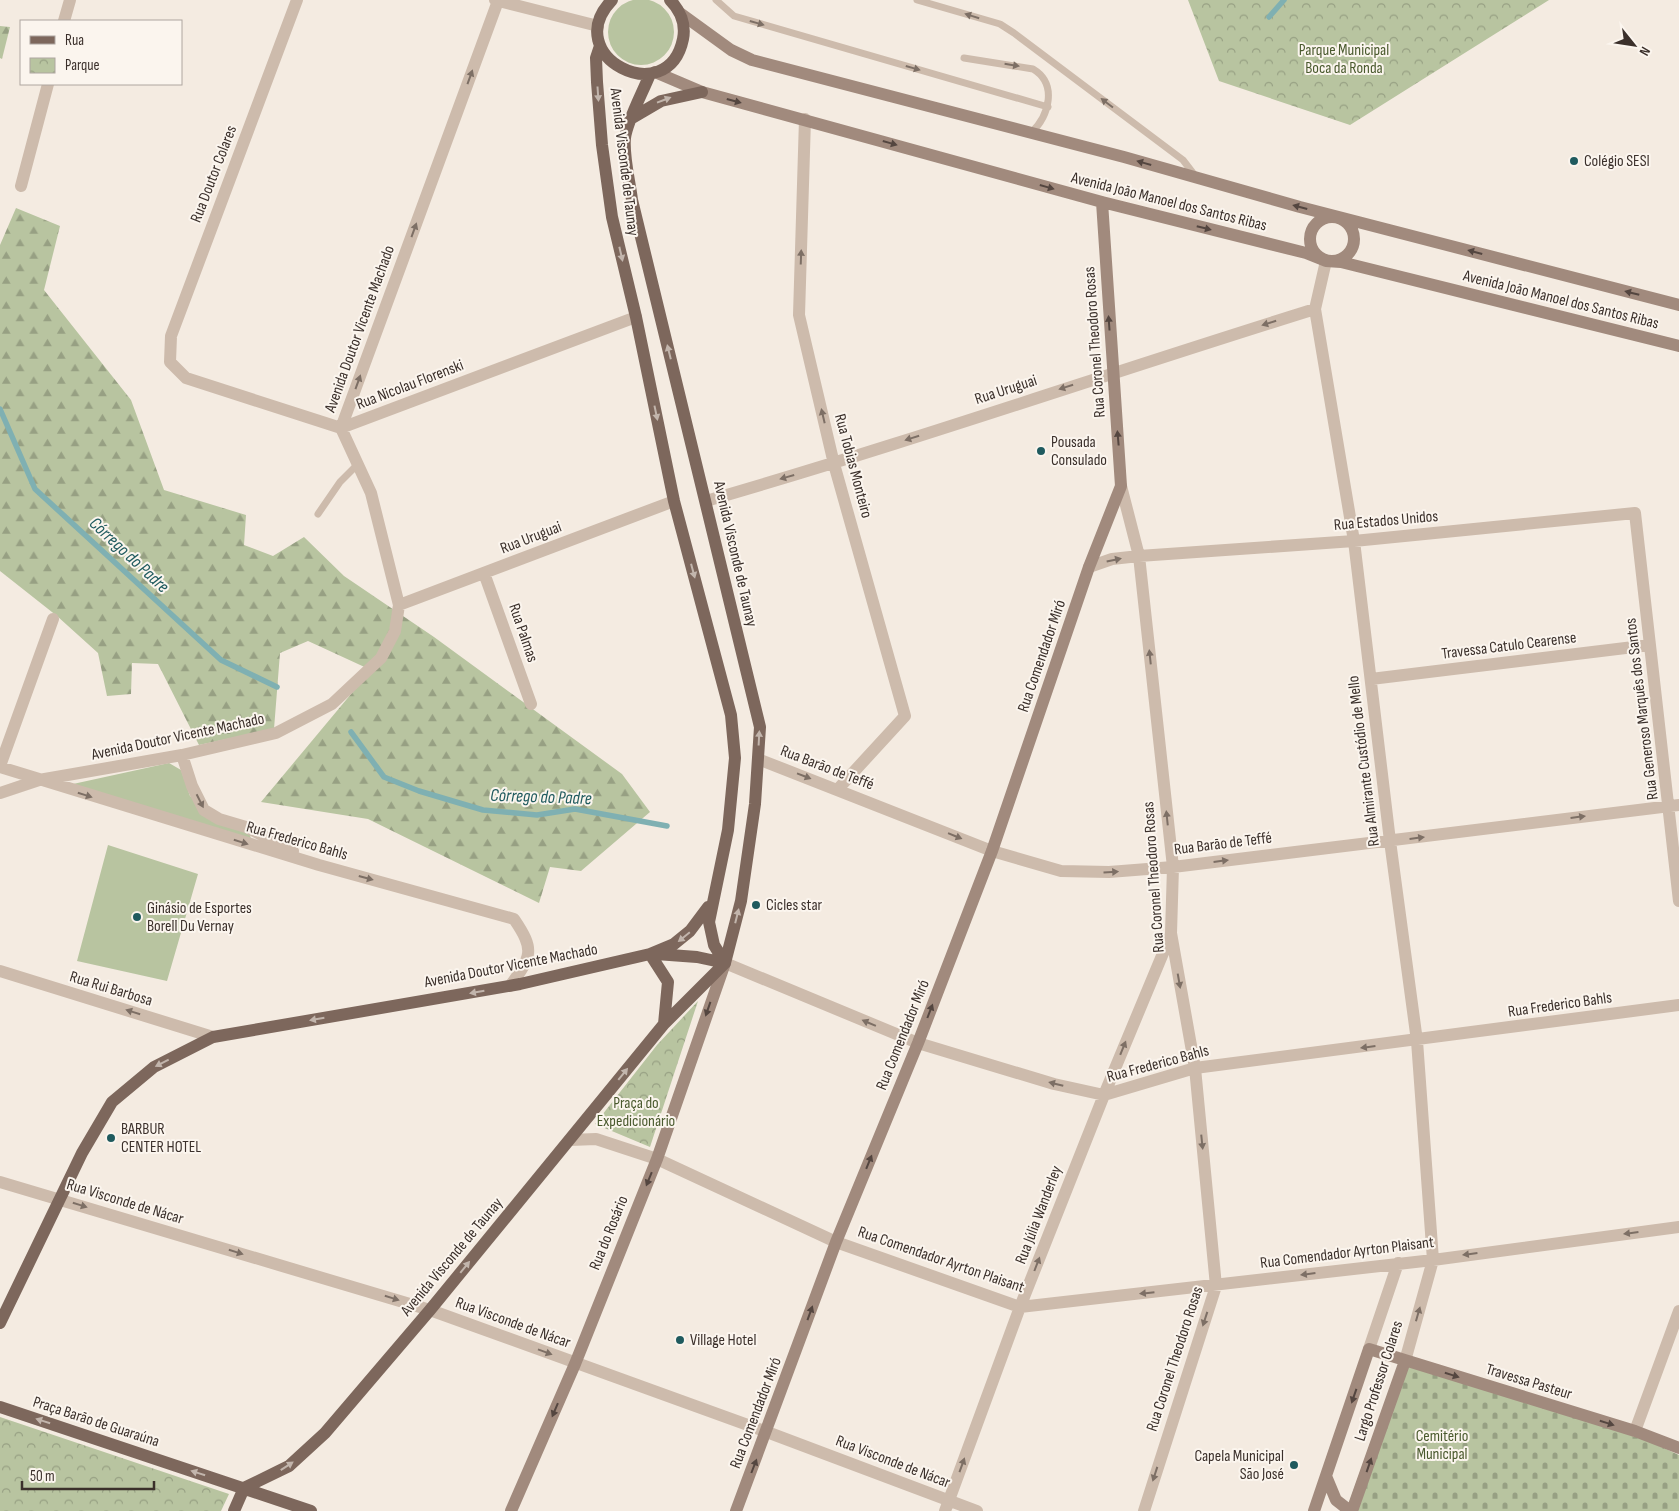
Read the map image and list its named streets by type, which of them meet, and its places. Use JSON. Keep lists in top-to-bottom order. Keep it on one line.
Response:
{"streets":{"main road":["Avenida Visconde de Taunay","Avenida João Manoel dos Santos Ribas","Avenida Doutor Vicente Machado","Rua Coronel Theodoro Rosas","Rua Comendador Miró","Rua do Rosário","Largo Professor Colares","Travessa Pasteur","Praça Barão de Guaraúna"],"street":["Rua Doutor Colares","Rua Nicolau Florenski","Rua Uruguai","Rua Tobias Monteiro","Rua Estados Unidos","Rua Palmas","Travessa Catulo Cearense","Rua Generoso Marquês dos Santos","Rua Almirante Custódio de Mello","Rua Barão de Teffé","Rua Frederico Bahls","Rua Rui Barbosa","Rua Visconde de Nácar","Rua Júlia Wanderley","Rua Comendador Ayrton Plaisant"]},"crossings":[["Avenida Visconde de Taunay","Avenida João Manoel dos Santos Ribas"],["Avenida Visconde de Taunay","Avenida Doutor Vicente Machado"],["Avenida Visconde de Taunay","Rua Nicolau Florenski"],["Avenida Visconde de Taunay","Rua Uruguai"],["Avenida Visconde de Taunay","Rua Barão de Teffé"],["Avenida Visconde de Taunay","Rua Frederico Bahls"],["Avenida Visconde de Taunay","Rua Visconde de Nácar"],["Avenida Visconde de Taunay","Rua do Rosário"],["Avenida Visconde de Taunay","Rua Comendador Ayrton Plaisant"],["Avenida Visconde de Taunay","Praça Barão de Guaraúna"],["Rua Doutor Colares","Rua Nicolau Florenski"],["Avenida João Manoel dos Santos Ribas","Rua Coronel Theodoro Rosas"],["Avenida João Manoel dos Santos Ribas","Rua Tobias Monteiro"],["Avenida João Manoel dos Santos Ribas","Rua Almirante Custódio de Mello"],["Avenida Doutor Vicente Machado","Rua Nicolau Florenski"],["Avenida Doutor Vicente Machado","Rua Uruguai"],["Avenida Doutor Vicente Machado","Rua Frederico Bahls"],["Avenida Doutor Vicente Machado","Rua Rui Barbosa"],["Avenida Doutor Vicente Machado","Rua Visconde de Nácar"],["Rua Coronel Theodoro Rosas","Rua Uruguai"],["Rua Coronel Theodoro Rosas","Rua Estados Unidos"],["Rua Coronel Theodoro Rosas","Rua Comendador Miró"],["Rua Coronel Theodoro Rosas","Rua Barão de Teffé"],["Rua Coronel Theodoro Rosas","Rua Frederico Bahls"],["Rua Coronel Theodoro Rosas","Rua Júlia Wanderley"],["Rua Coronel Theodoro Rosas","Rua Comendador Ayrton Plaisant"],["Rua Uruguai","Rua Tobias Monteiro"],["Rua Uruguai","Rua Palmas"],["Rua Uruguai","Rua Almirante Custódio de Mello"],["Rua Tobias Monteiro","Rua Barão de Teffé"],["Rua Estados Unidos","Rua Generoso Marquês dos Santos"],["Rua Estados Unidos","Rua Almirante Custódio de Mello"],["Travessa Catulo Cearense","Rua Generoso Marquês dos Santos"],["Travessa Catulo Cearense","Rua Almirante Custódio de Mello"],["Rua Comendador Miró","Rua Barão de Teffé"],["Rua Comendador Miró","Rua Frederico Bahls"],["Rua Comendador Miró","Rua Visconde de Nácar"],["Rua Comendador Miró","Rua Comendador Ayrton Plaisant"],["Rua Generoso Marquês dos Santos","Rua Barão de Teffé"],["Rua Almirante Custódio de Mello","Rua Barão de Teffé"],["Rua Almirante Custódio de Mello","Rua Frederico Bahls"],["Rua Almirante Custódio de Mello","Rua Comendador Ayrton Plaisant"],["Rua Almirante Custódio de Mello","Largo Professor Colares"],["Rua Frederico Bahls","Rua Júlia Wanderley"],["Rua Frederico Bahls","Rua do Rosário"],["Rua Visconde de Nácar","Rua Júlia Wanderley"],["Rua Visconde de Nácar","Rua do Rosário"],["Rua Júlia Wanderley","Rua Comendador Ayrton Plaisant"],["Rua do Rosário","Rua Comendador Ayrton Plaisant"],["Rua Comendador Ayrton Plaisant","Largo Professor Colares"],["Largo Professor Colares","Travessa Pasteur"]],"one_way":["Rua Uruguai","Rua Tobias Monteiro","Rua Comendador Miró","Rua Barão de Teffé","Rua Rui Barbosa","Rua Visconde de Nácar","Rua Júlia Wanderley","Rua do Rosário","Rua Comendador Ayrton Plaisant","Travessa Pasteur","Praça Barão de Guaraúna"],"water":["Córrego do Padre"],"parks":["Parque Municipal Boca da Ronda","Praça do Expedicionário","Cemitério Municipal"],"places":["Colégio SESI","Pousada Consulado","Cicles star","Ginásio de Esportes Borell Du Vernay","BARBUR CENTER HOTEL","Village Hotel","Capela Municipal São José"],"legend":["Rua","Parque"],"scale_bar":"50 m","north":"bottom right"}
